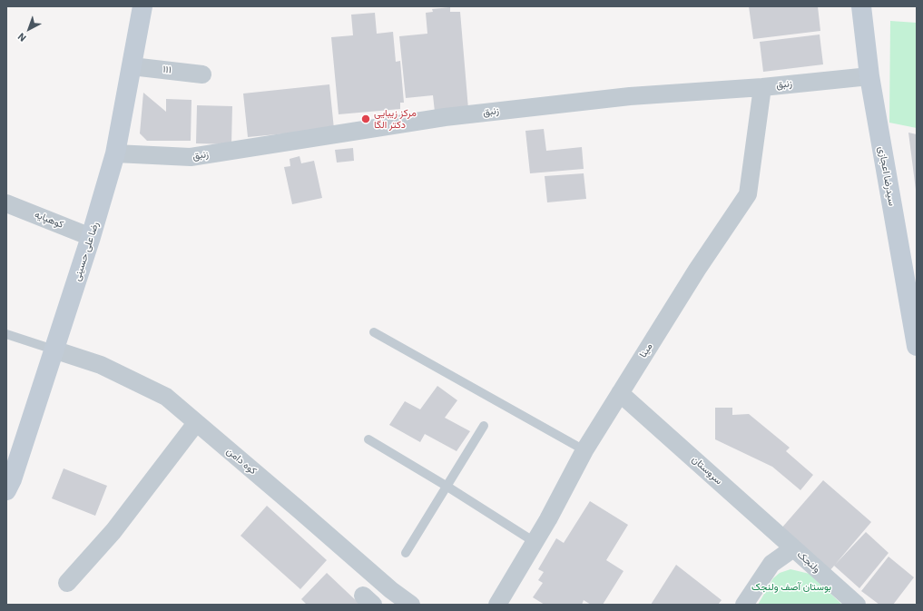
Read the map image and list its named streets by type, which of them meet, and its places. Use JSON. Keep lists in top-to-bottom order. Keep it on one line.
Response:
{"streets":{"street":["۱۱۱","زنبق","سیدرضا اعجازی","کوهپایه","رضا علی حسینی","مینا","کوه دامن","سروستان","ولنجک"]},"crossings":[["۱۱۱","رضا علی حسینی"],["زنبق","سیدرضا اعجازی"],["زنبق","رضا علی حسینی"],["زنبق","مینا"],["کوهپایه","رضا علی حسینی"],["رضا علی حسینی","کوه دامن"],["مینا","سروستان"],["سروستان","ولنجک"]],"parks":["بوستان آصف ولنجک"],"places":["مرکز زیبایی دکتر الگا"],"north":"bottom left"}
